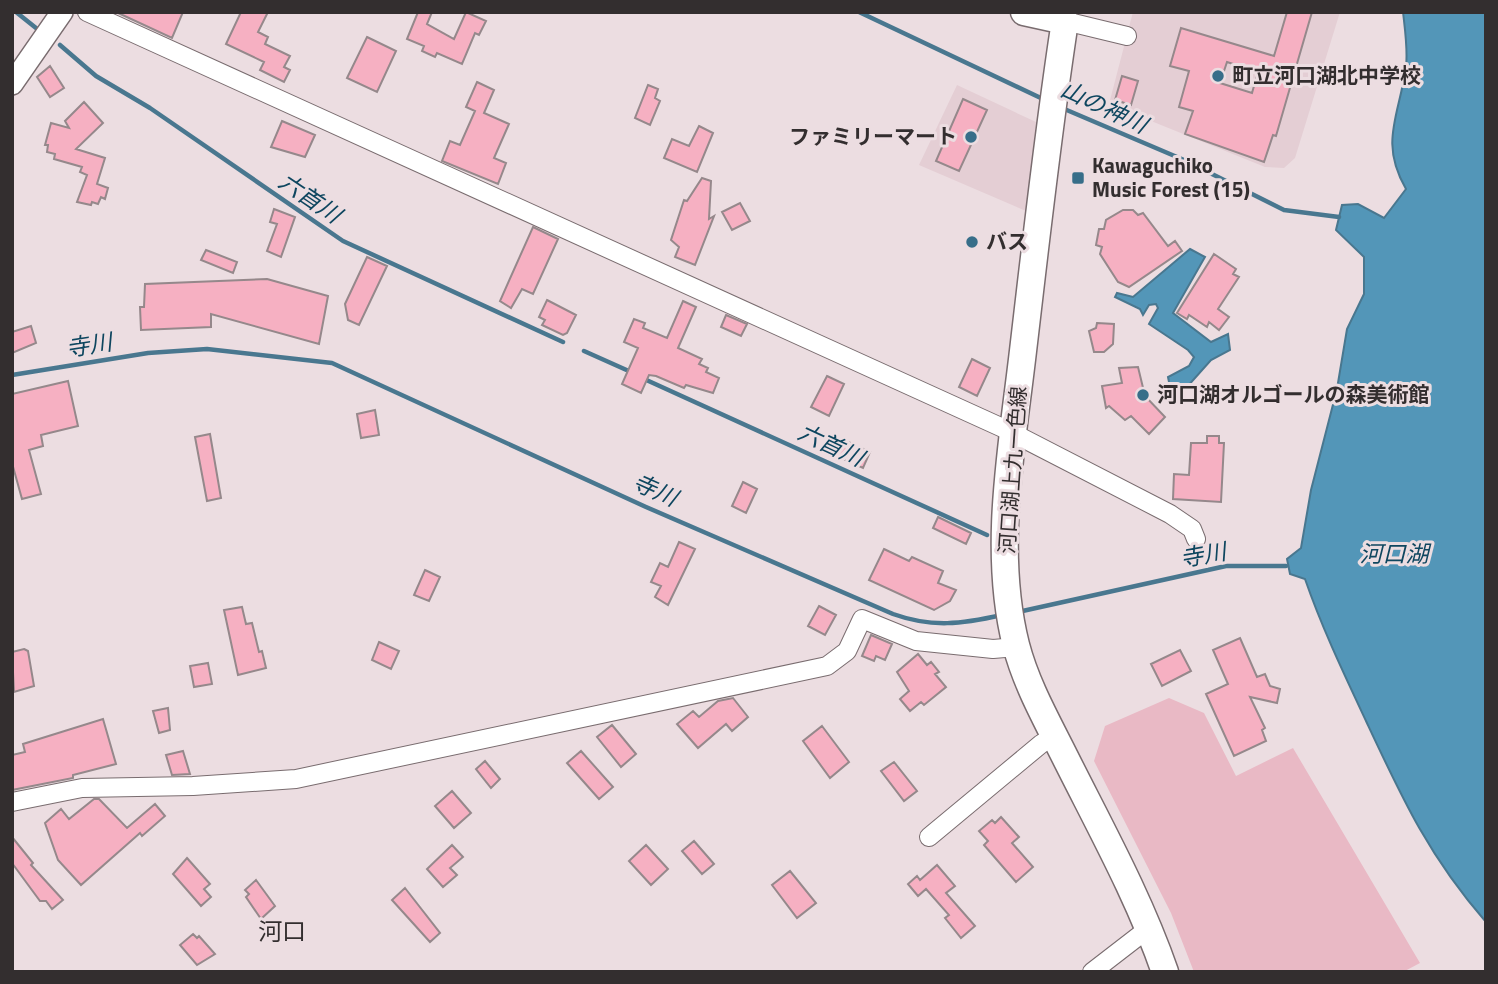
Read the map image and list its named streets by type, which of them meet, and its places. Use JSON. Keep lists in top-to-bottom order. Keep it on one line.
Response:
{"streets":{"main road":["河口湖上九一色線"]},"districts":["河口"],"water":["山の神川","六首川","寺川","河口湖"],"places":{"other":["町立河口湖北中学校","ファミリーマート","バス","河口湖オルゴールの森美術館"],"transit":["Kawaguchiko Music Forest (15)"]}}
